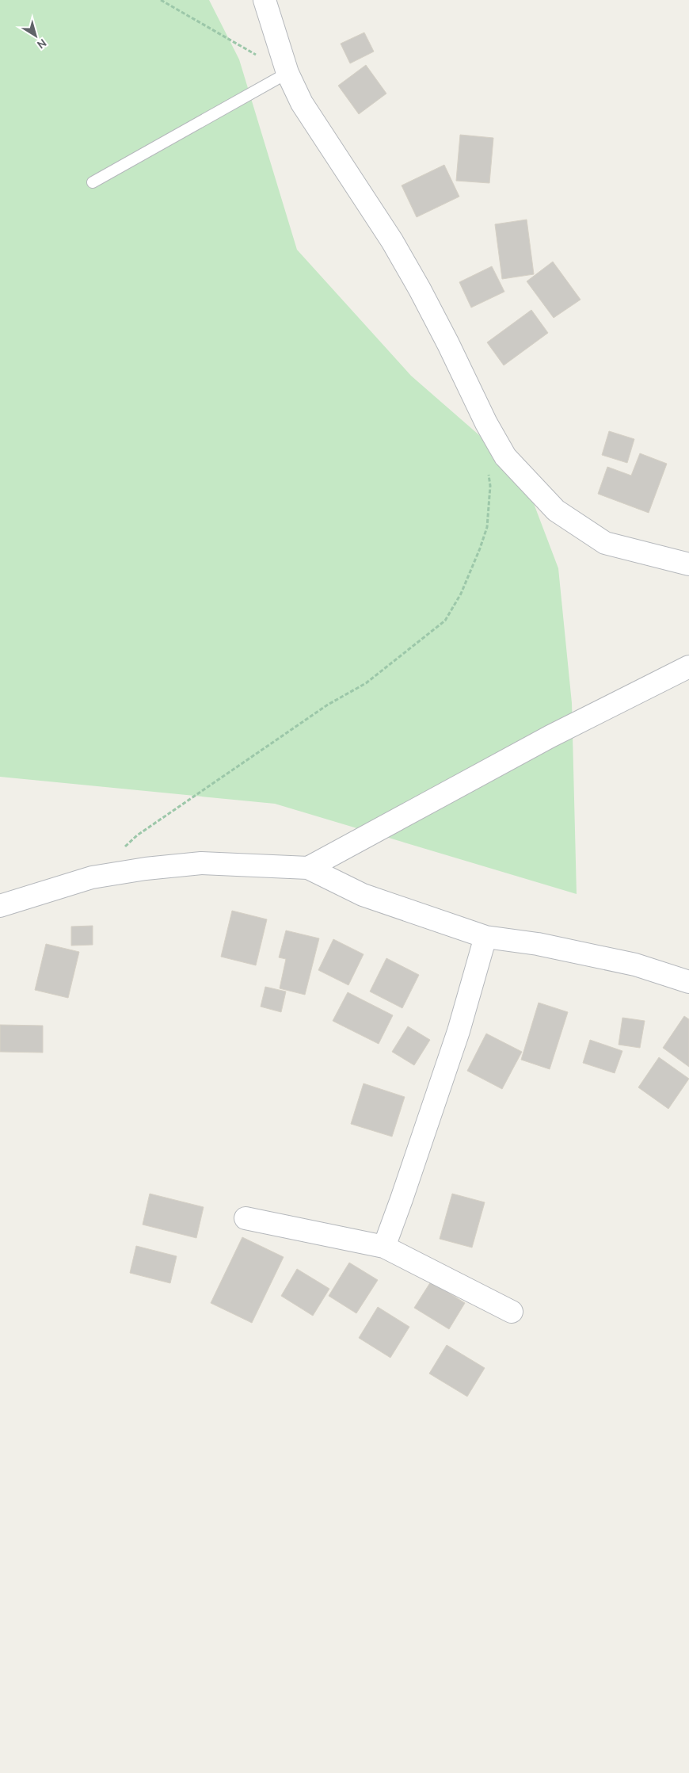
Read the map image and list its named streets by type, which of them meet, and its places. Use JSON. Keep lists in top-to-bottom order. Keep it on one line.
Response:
{"north":"bottom right"}
